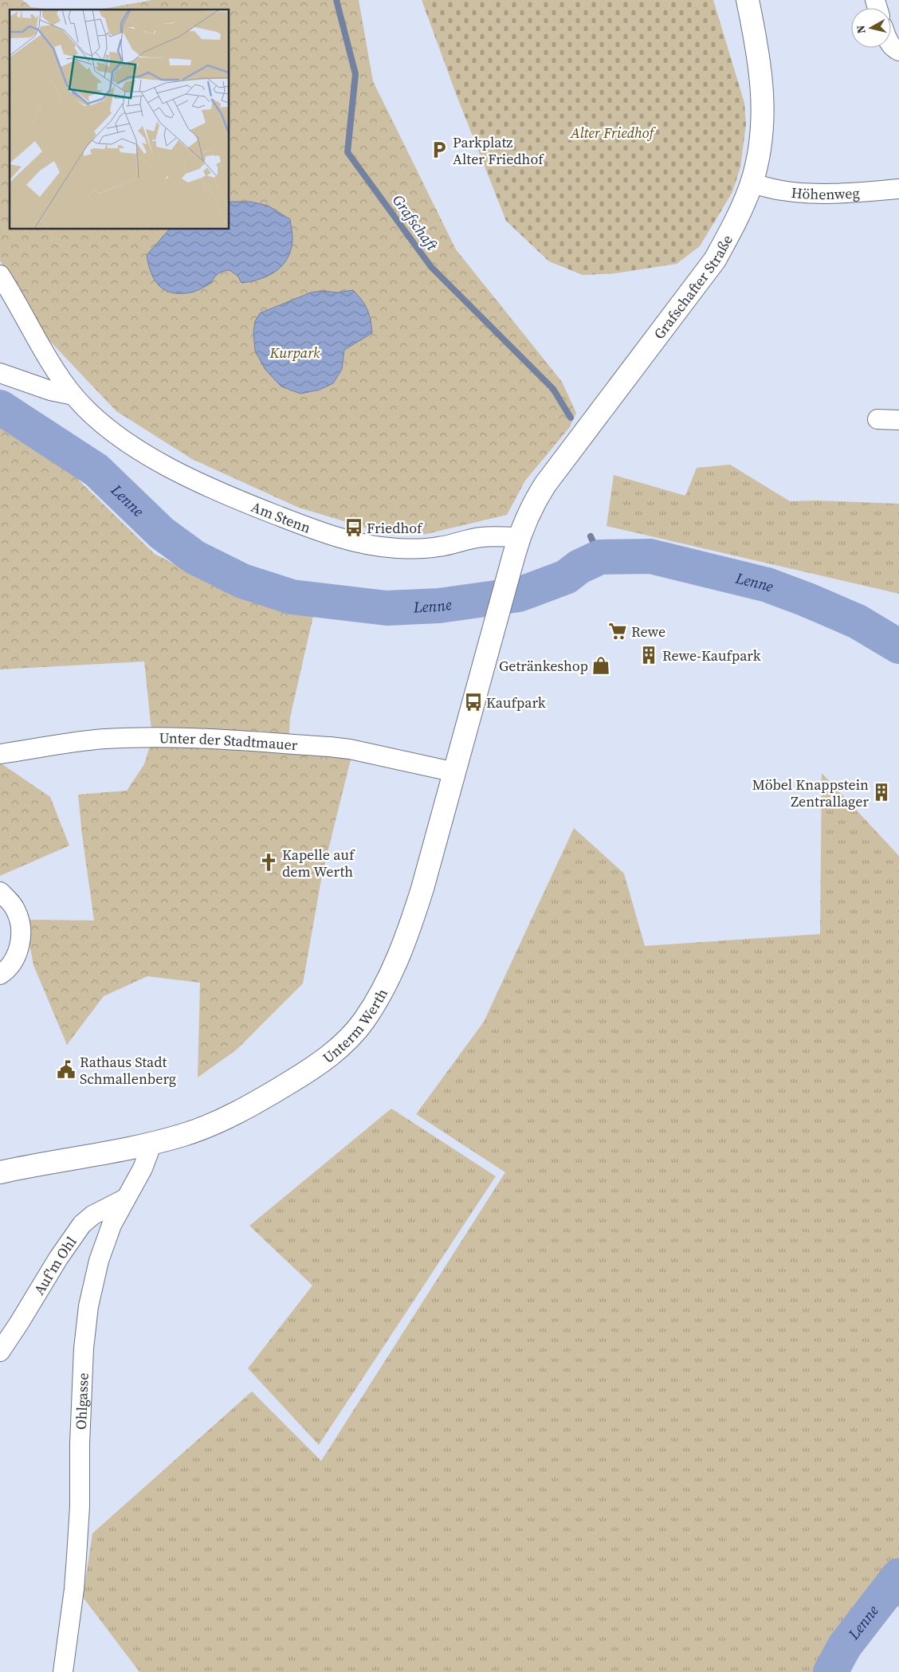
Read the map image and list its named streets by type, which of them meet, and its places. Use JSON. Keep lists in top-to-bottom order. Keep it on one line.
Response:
{"streets":{"street":["Höhenweg","Grafschafter Straße","Am Stenn","Unter der Stadtmauer","Unterm Werth","Auf'm Ohl","Ohlgasse"]},"crossings":[["Höhenweg","Grafschafter Straße"],["Grafschafter Straße","Am Stenn"],["Grafschafter Straße","Unterm Werth"],["Unter der Stadtmauer","Unterm Werth"],["Unterm Werth","Ohlgasse"],["Auf'm Ohl","Ohlgasse"]],"water":["Grafschaft","Lenne"],"parks":["Alter Friedhof","Kurpark"],"places":{"parking":["Parkplatz Alter Friedhof"],"bus stop":["Friedhof","Kaufpark"],"supermarket":["Rewe"],"building":["Rewe-Kaufpark","Möbel Knappstein Zentrallager"],"shop":["Getränkeshop"],"church":["Kapelle auf dem Werth"],"public building":["Rathaus Stadt Schmallenberg"]},"north":"left"}
